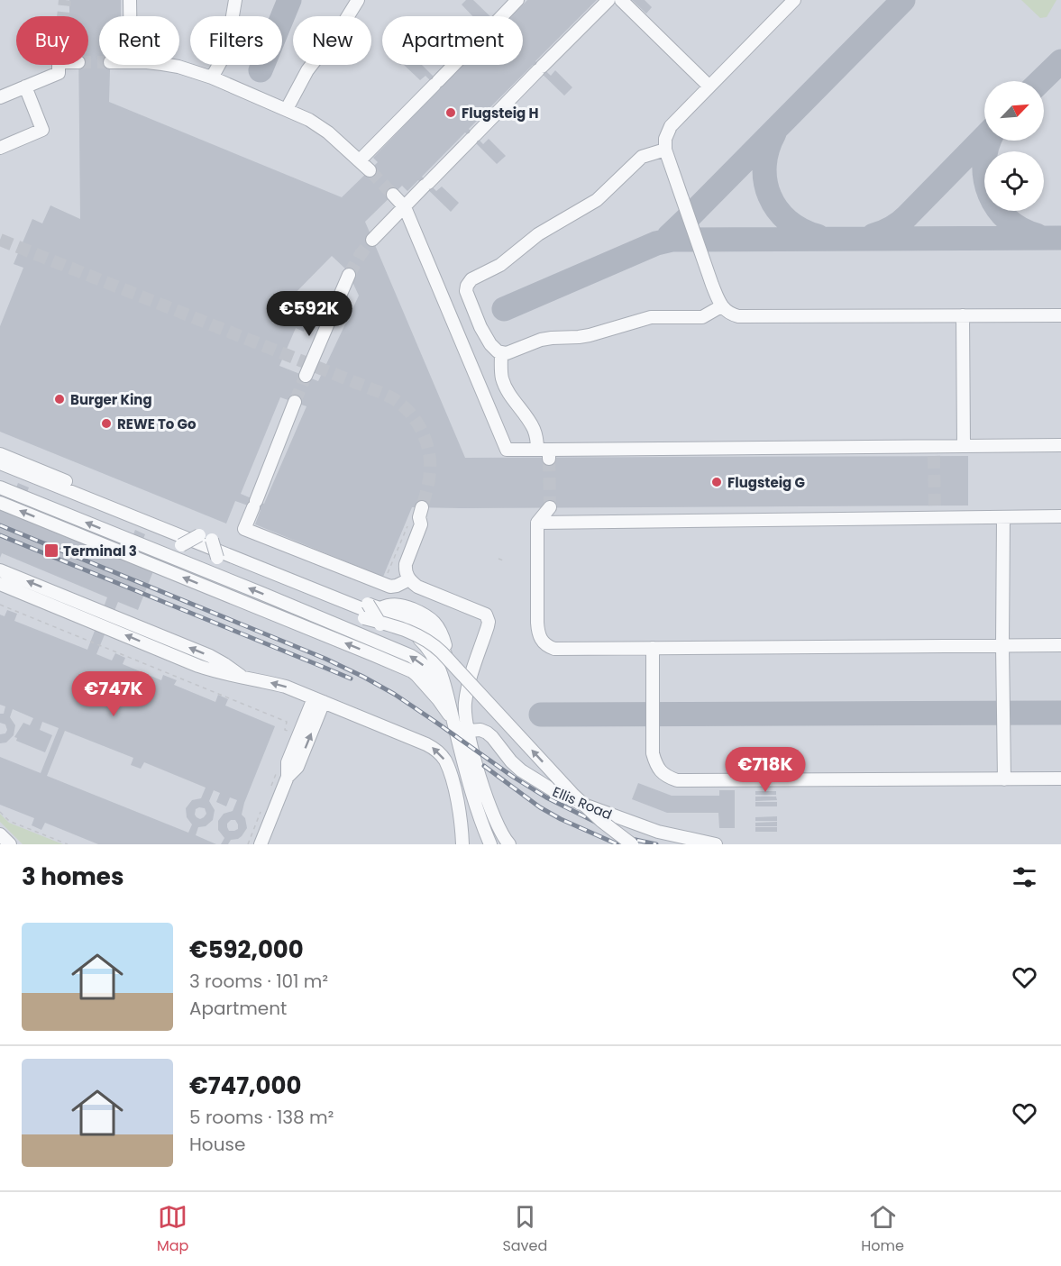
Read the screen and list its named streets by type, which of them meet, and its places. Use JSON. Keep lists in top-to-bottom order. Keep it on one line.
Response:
{"streets":{"lane":["Ellis Road"]},"places":{"other":["Flugsteig H","Burger King","REWE To Go","Flugsteig G"],"transit":["Terminal 3"]},"north":"top right","page":{"chip":["Buy","Rent","Filters","New","Apartment"],"price":["€592K","€747K","€718K"],"heading":"3 homes","list":[{"name":"€592,000","note":"3 rooms · 101 m² · Apartment"},{"name":"€747,000","note":"5 rooms · 138 m² · House"}],"tabs":["Map","Saved","Home"]}}
